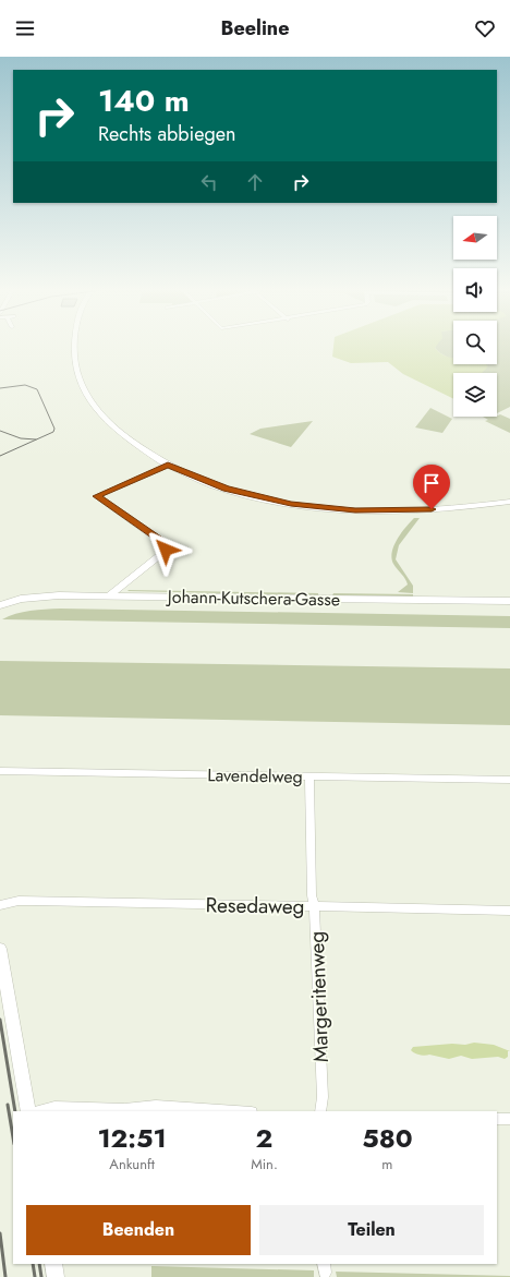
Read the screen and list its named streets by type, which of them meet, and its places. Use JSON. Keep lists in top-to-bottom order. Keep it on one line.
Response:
{"streets":{"street":["Johann-Kutschera-Gasse","Lavendelweg","Resedaweg","Margeritenweg"]},"crossings":[["Lavendelweg","Margeritenweg"],["Resedaweg","Margeritenweg"]],"north":"left","page":{"header":"Beeline","turn":["140 m","Rechts abbiegen"],"eta":["12:51","Ankunft","2","Min.","580","m"],"buttons":["Beenden","Teilen"]}}
